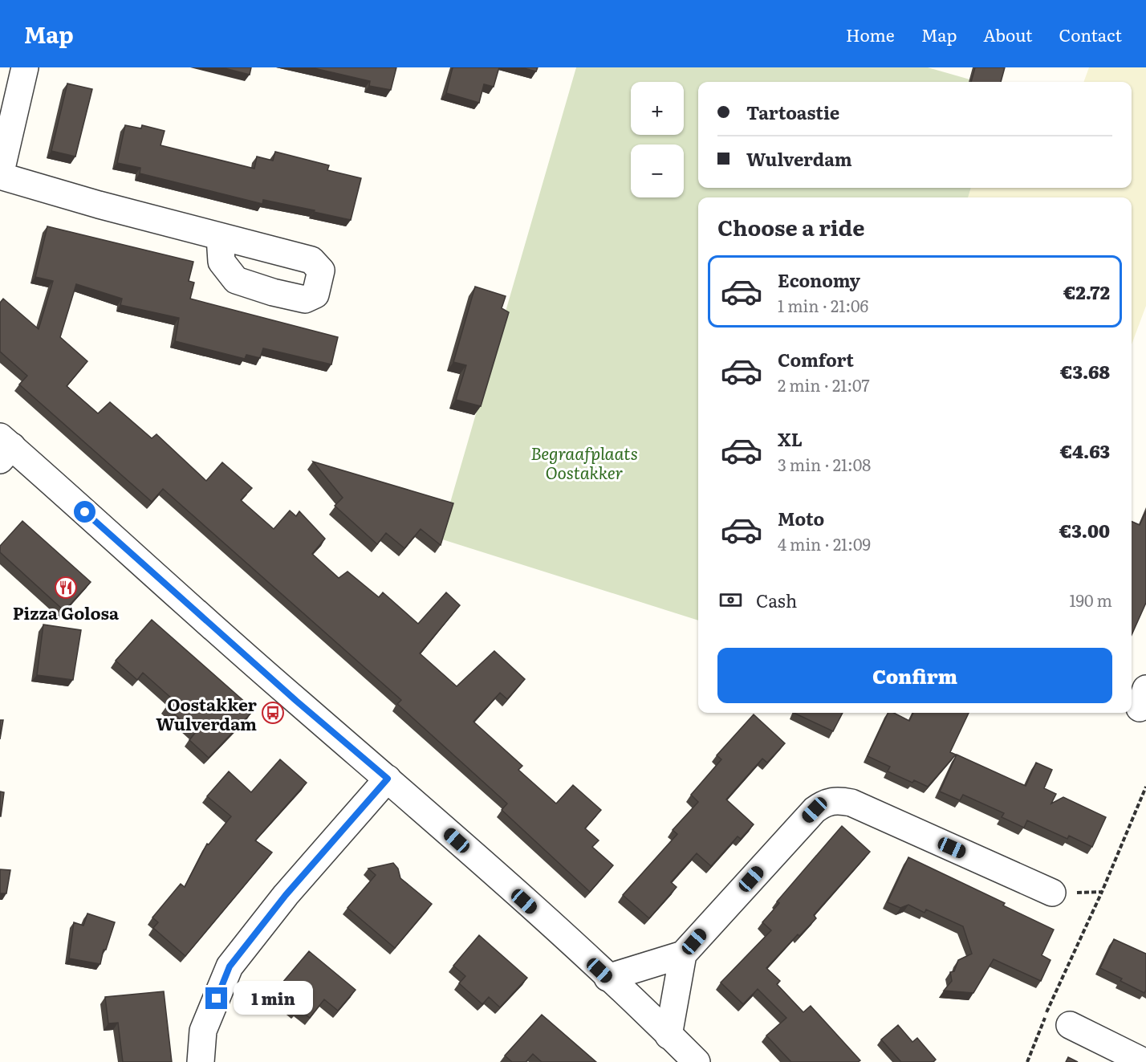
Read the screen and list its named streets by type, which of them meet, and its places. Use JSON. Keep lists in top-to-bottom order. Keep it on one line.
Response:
{"parks":["Begraafplaats Oostakker"],"places":{"restaurant":["Pizza Golosa"],"bus stop":["Oostakker Wulverdam"]},"page":{"header":"Map","nav":["Home","Map","About","Contact"],"map_buttons":["+","−"],"banner":["Tartoastie","Wulverdam"],"heading":"Choose a ride","list":[{"name":"Economy","note":"1 min · 21:06","value":"€2.72"},{"name":"Comfort","note":"2 min · 21:07","value":"€3.68"},{"name":"XL","note":"3 min · 21:08","value":"€4.63"},{"name":"Moto","note":"4 min · 21:09","value":"€3.00"}],"pay":["Cash","190 m"],"buttons":"Confirm","bubble":"1 min"}}
